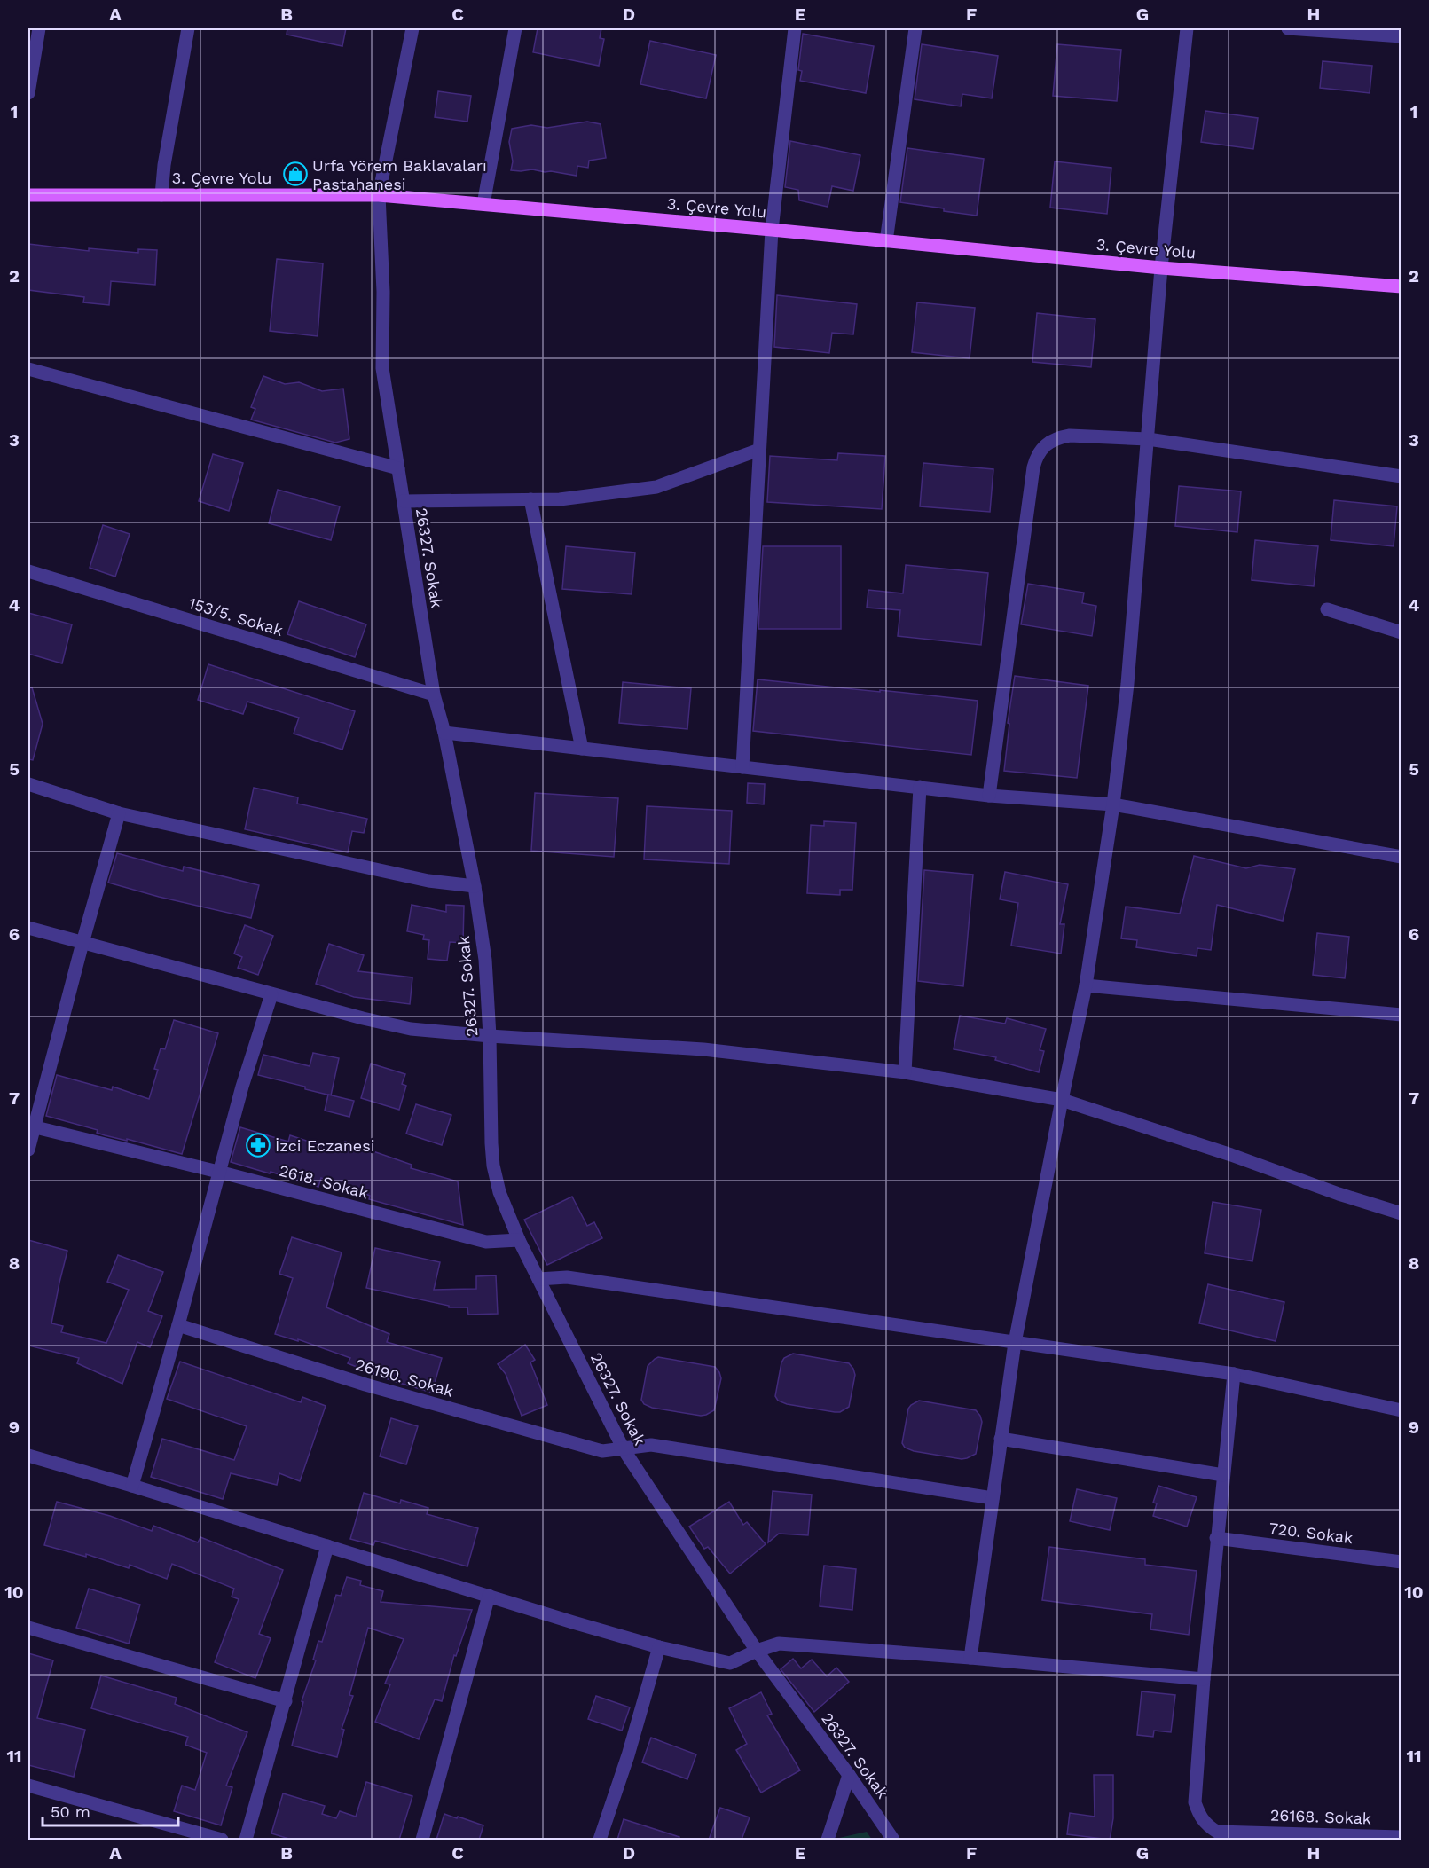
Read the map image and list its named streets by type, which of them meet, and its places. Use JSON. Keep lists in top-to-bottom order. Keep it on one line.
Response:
{"streets":{"main road":["3. Çevre Yolu"],"street":["26327. Sokak","153/5. Sokak","2618. Sokak","26190. Sokak","720. Sokak","26168. Sokak"]},"crossings":[["3. Çevre Yolu","26327. Sokak"],["26327. Sokak","153/5. Sokak"],["26327. Sokak","2618. Sokak"],["26327. Sokak","26190. Sokak"],["720. Sokak","26168. Sokak"]],"places":{"shop":["Urfa Yörem Baklavaları Pastahanesi"],"pharmacy":["İzci Eczanesi"]},"scale_bar":"50 m","grid":{"columns":["A","B","C","D","E","F","G","H"],"rows":["1","2","3","4","5","6","7","8","9","10","11"]}}
